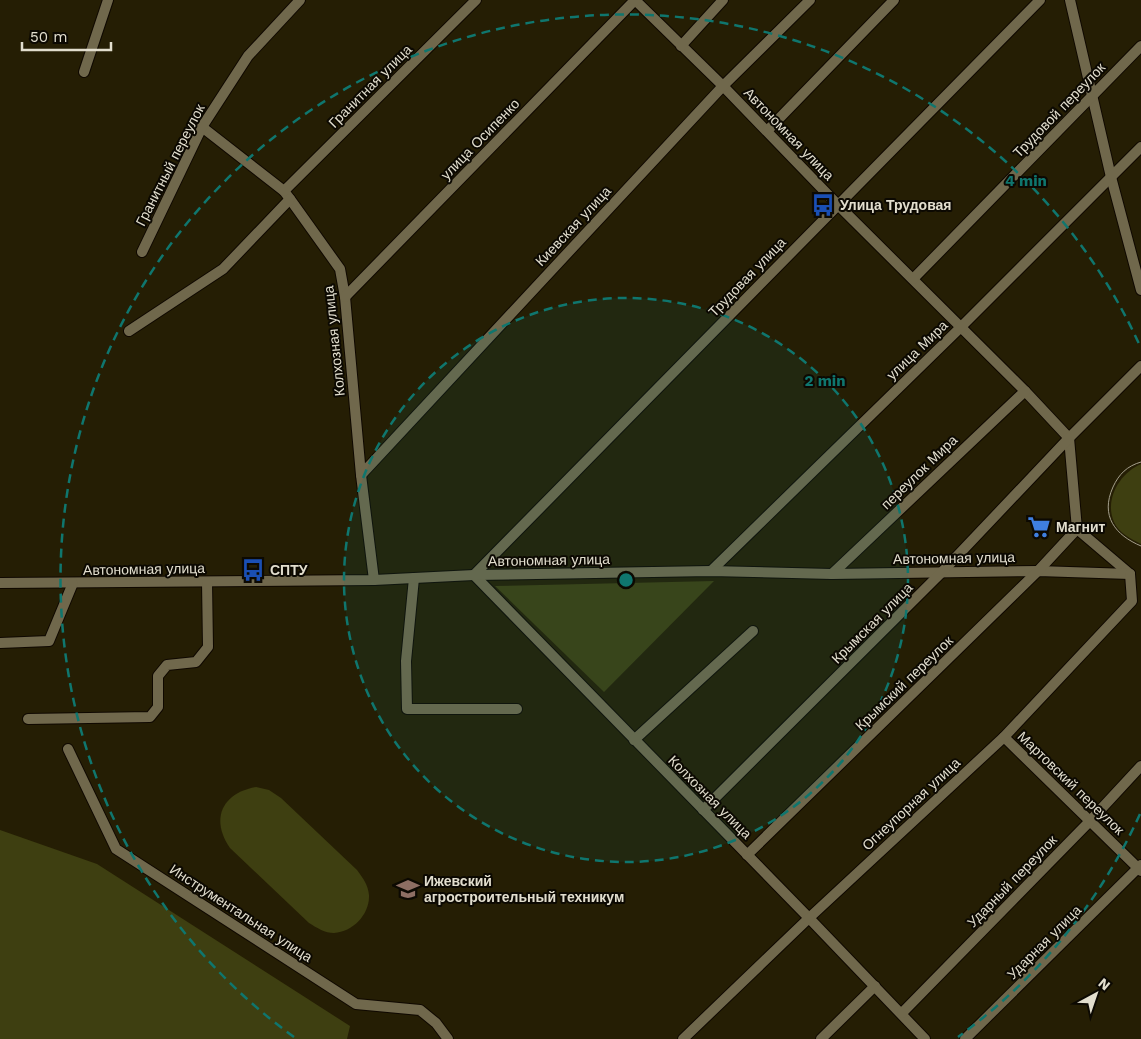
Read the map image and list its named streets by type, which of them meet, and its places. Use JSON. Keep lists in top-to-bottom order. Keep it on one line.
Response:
{"streets":{"street":["Гранитная улица","Трудовой переулок","Автономная улица","улица Осипенко","Гранитный переулок","Киевская улица","Трудовая улица","Колхозная улица","улица Мира","переулок Мира","Крымская улица","Крымский переулок","Мартовский переулок","Огнеупорная улица","Ударный переулок","Инструментальная улица","Ударная улица"]},"crossings":[["Гранитная улица","Колхозная улица"],["Трудовой переулок","Автономная улица"],["Автономная улица","улица Осипенко"],["Автономная улица","Киевская улица"],["Автономная улица","Трудовая улица"],["Автономная улица","Колхозная улица"],["Автономная улица","улица Мира"],["Автономная улица","переулок Мира"],["Автономная улица","Крымская улица"],["Автономная улица","Крымский переулок"],["Автономная улица","Огнеупорная улица"],["улица Осипенко","Колхозная улица"],["Гранитный переулок","Колхозная улица"],["Киевская улица","Колхозная улица"],["Трудовая улица","Колхозная улица"],["Колхозная улица","Крымская улица"],["Колхозная улица","Крымский переулок"],["Колхозная улица","Огнеупорная улица"],["Колхозная улица","Ударный переулок"],["Мартовский переулок","Огнеупорная улица"],["Мартовский переулок","Ударный переулок"],["Мартовский переулок","Ударная улица"]],"places":{"bus stop":["Улица Трудовая","СПТУ"],"supermarket":["Магнит"],"school or university":["Ижевский агростроительный техникум"]},"scale_bar":"50 m","north":"top right","rings":["4 min","2 min"]}
